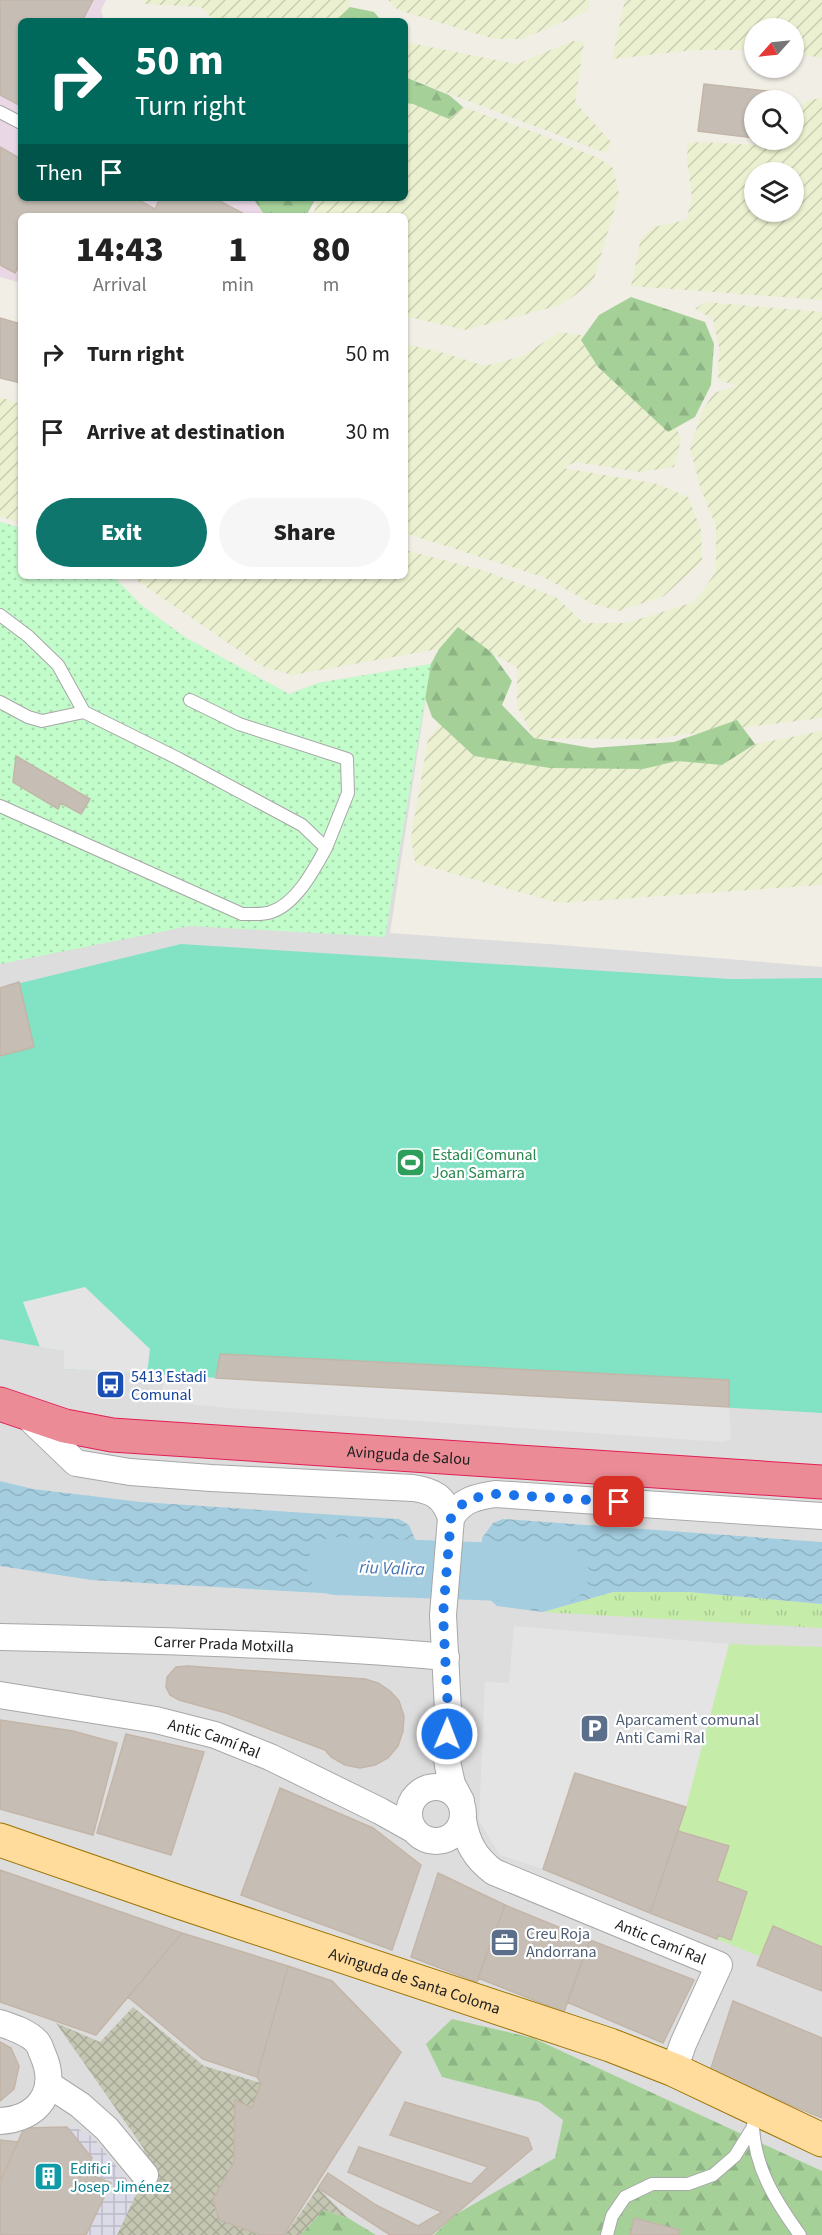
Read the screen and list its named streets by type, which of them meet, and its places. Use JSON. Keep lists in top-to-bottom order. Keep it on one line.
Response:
{"streets":{"highway":["Avinguda de Salou"],"main road":["Avinguda de Santa Coloma"],"street":["Carrer Prada Motxilla","Antic Camí Ral"]},"crossings":[["Carrer Prada Motxilla","Antic Camí Ral"],["Antic Camí Ral","Avinguda de Santa Coloma"]],"water":["riu Valira"],"places":{"sports":["Estadi Comunal Joan Samarra"],"bus stop":["5413 Estadi Comunal"],"parking":["Aparcament comunal Anti Cami Ral"],"office":["Creu Roja Andorrana"],"building":["Edifici Josep Jiménez"]},"north":"bottom left","page":{"turn":["50 m","Turn right"],"then":"Then","eta":["14:43","Arrival","1","min","80","m"],"list":[{"name":"Turn right","value":"50 m"},{"name":"Arrive at destination","value":"30 m"}],"buttons":["Exit","Share"]}}
